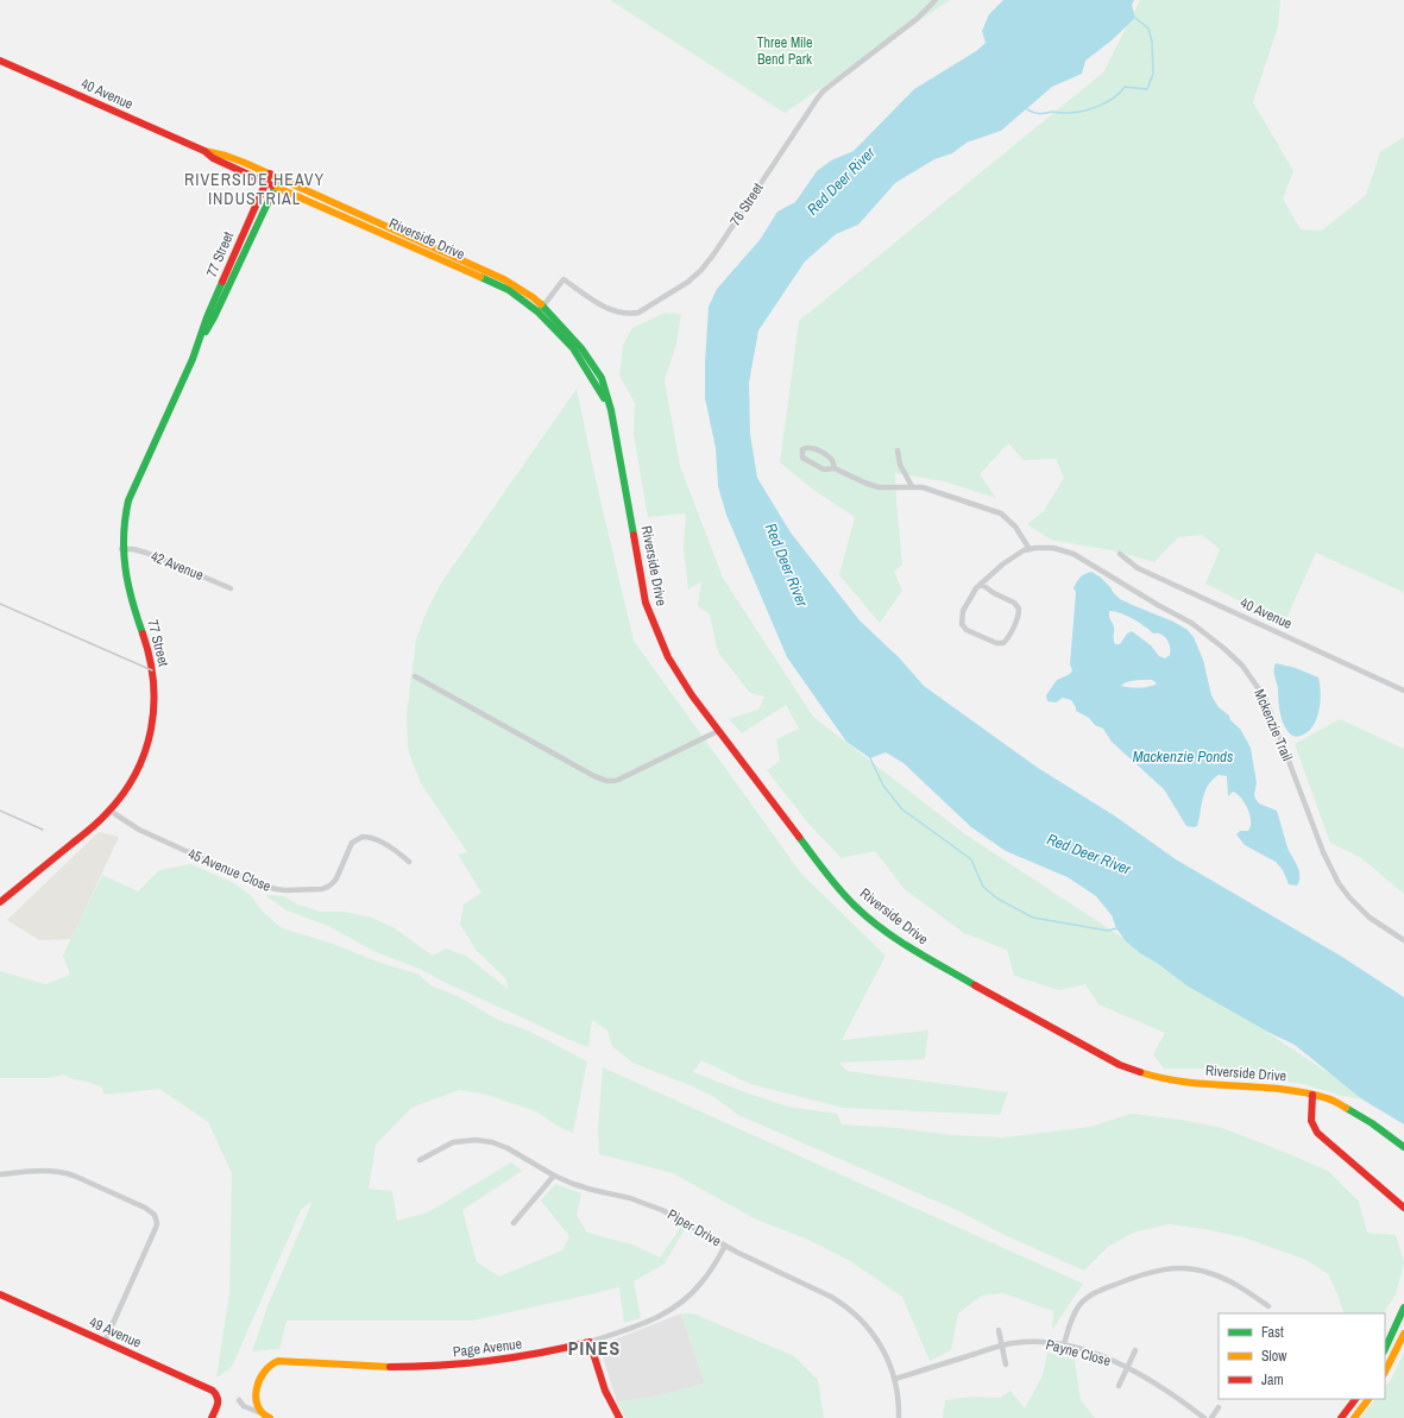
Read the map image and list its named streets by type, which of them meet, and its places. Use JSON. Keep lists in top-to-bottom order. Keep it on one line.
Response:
{"streets":{"main road":["40 Avenue","Riverside Drive","77 Street","49 Avenue","Page Avenue"],"street":["76 Street","42 Avenue","Mckenzie Trail","45 Avenue Close","Piper Drive","Payne Close"]},"crossings":[["40 Avenue","Riverside Drive"],["40 Avenue","77 Street"],["76 Street","Riverside Drive"],["Riverside Drive","77 Street"],["77 Street","42 Avenue"],["77 Street","45 Avenue Close"],["Piper Drive","Page Avenue"],["Piper Drive","Payne Close"]],"districts":["RIVERSIDE HEAVY INDUSTRIAL","PINES"],"water":["Red Deer River","Mackenzie Ponds"],"parks":["Three Mile Bend Park"],"legend":["Fast","Slow","Jam"]}
